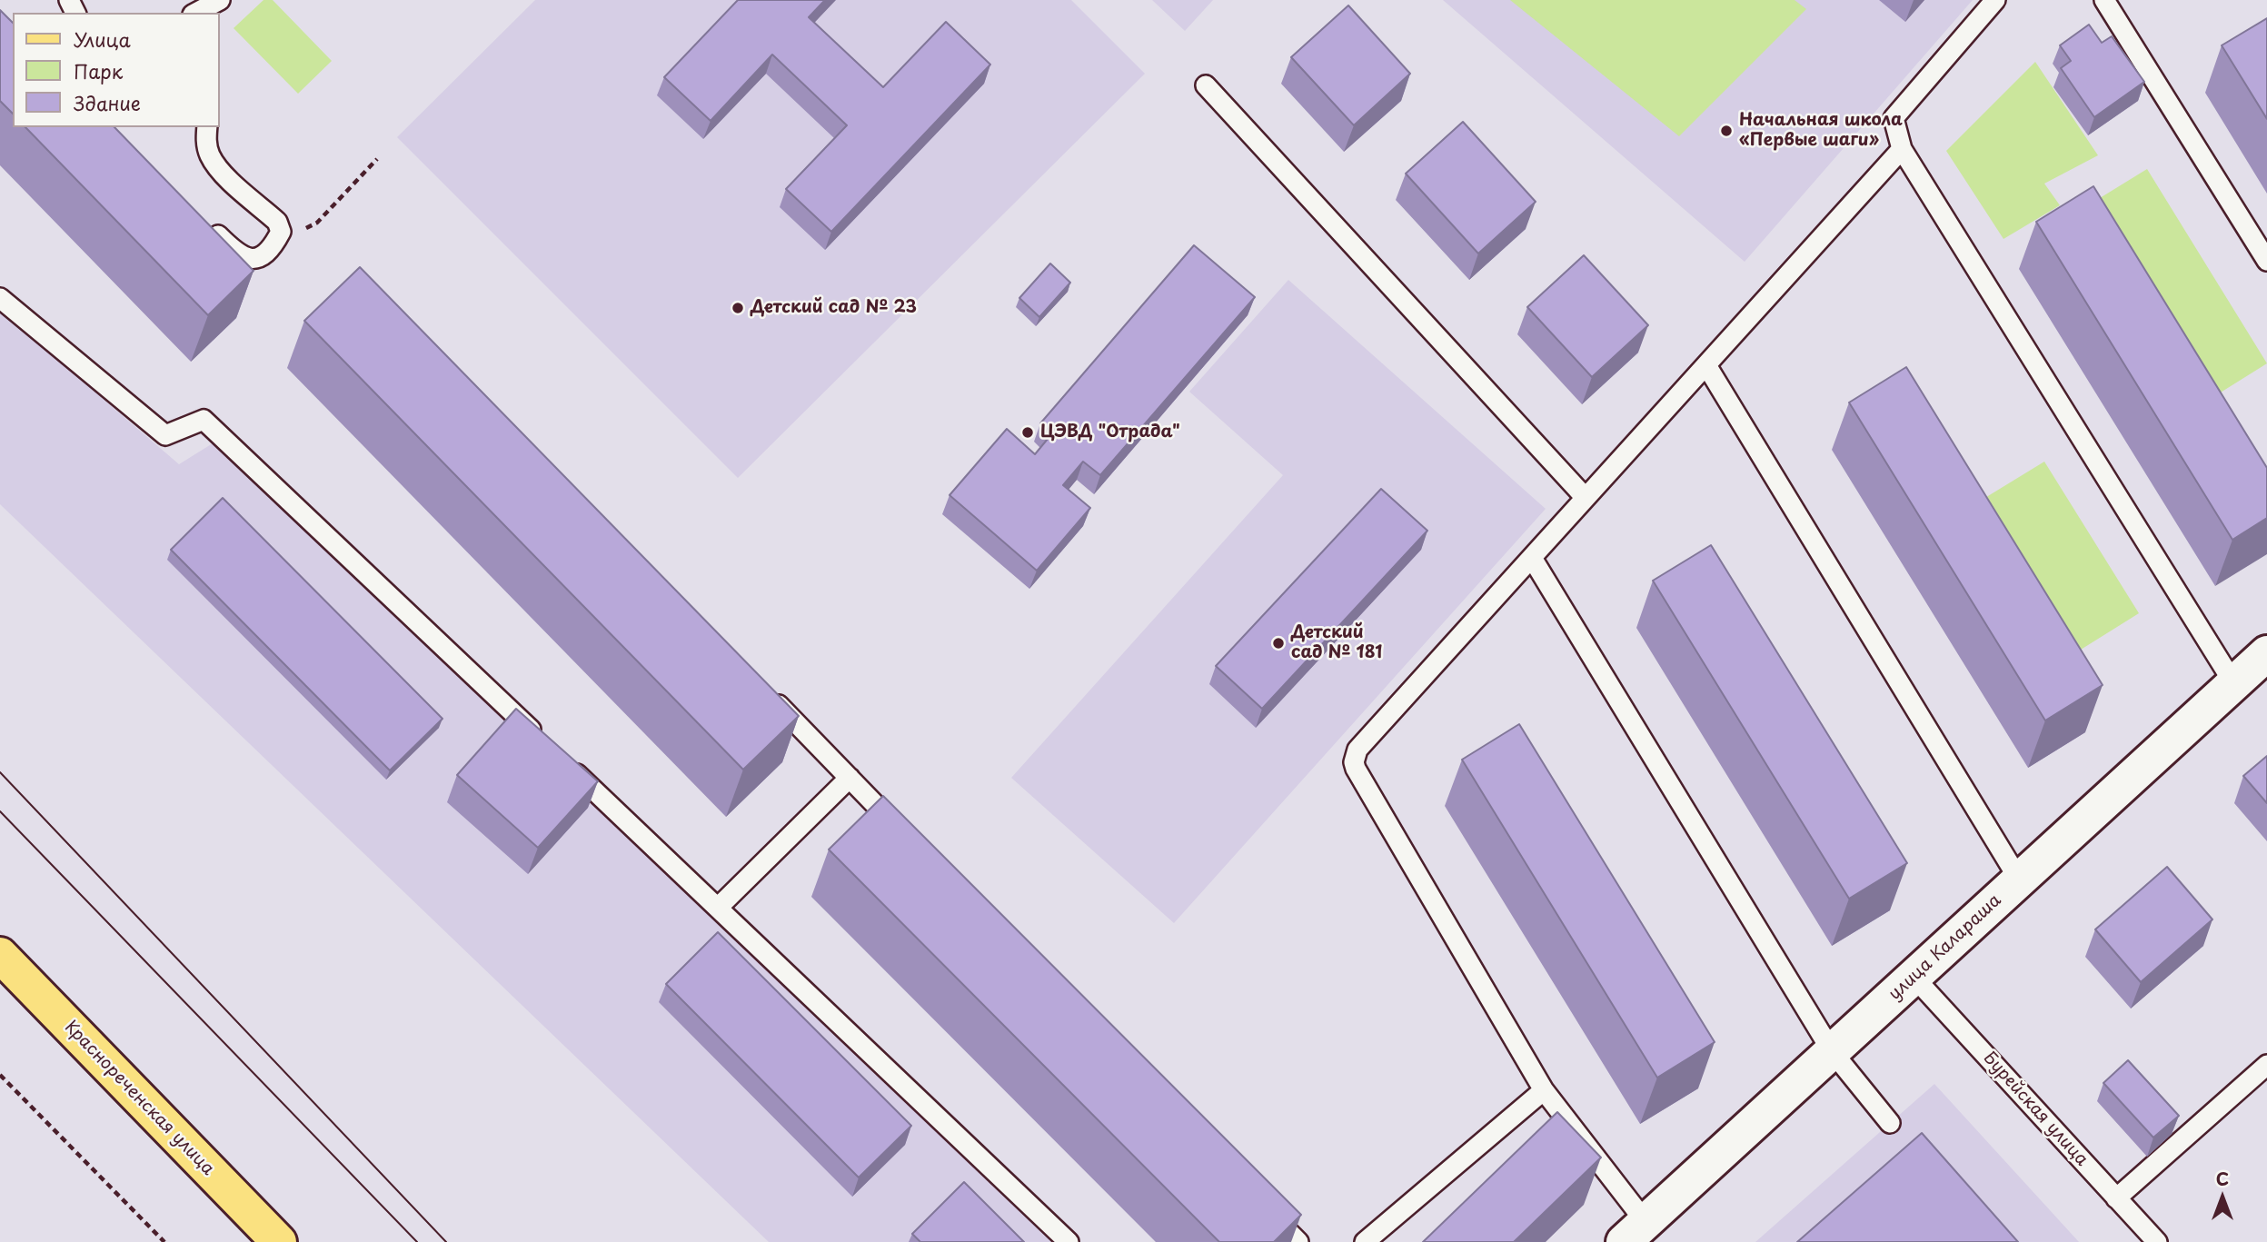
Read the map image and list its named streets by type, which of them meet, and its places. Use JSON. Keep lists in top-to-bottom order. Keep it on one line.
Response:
{"streets":{"main road":["Краснореченская улица"],"street":["улица Калараша"],"lane":["Бурейская улица"]},"crossings":[["улица Калараша","Бурейская улица"]],"places":["Начальная школа «Первые шаги»","Детский сад № 23","ЦЭВД \"Отрада\"","Детский сад № 181"],"legend":["Улица","Парк","Здание"],"north":"top"}
